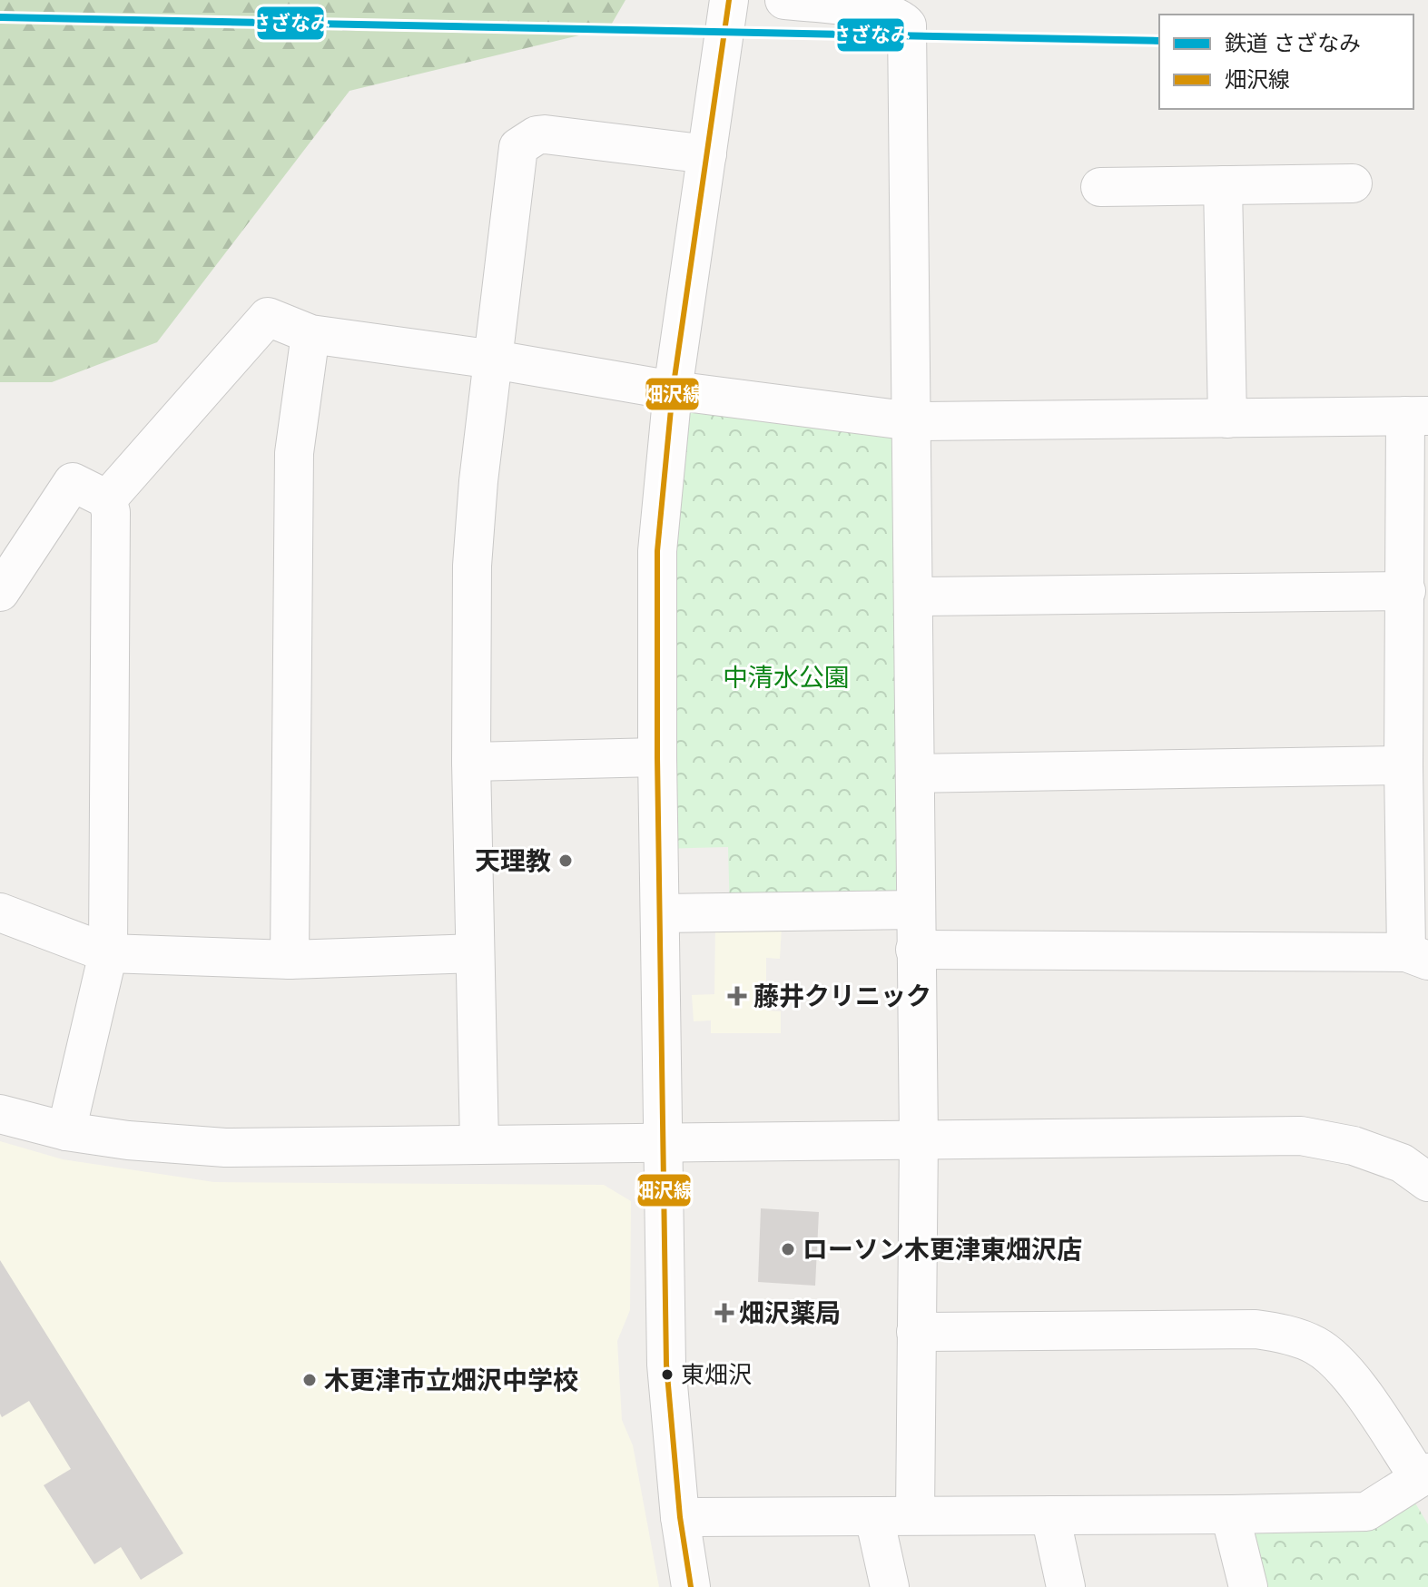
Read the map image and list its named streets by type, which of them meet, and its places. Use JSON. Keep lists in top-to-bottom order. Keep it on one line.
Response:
{"parks":["中清水公園"],"places":{"other":["天理教","ローソン木更津東畑沢店","東畑沢","木更津市立畑沢中学校"],"health":["藤井クリニック","畑沢薬局"]},"lines":["transit line 畑沢線","rail line さざなみ"],"legend":["鉄道 さざなみ","畑沢線"]}
